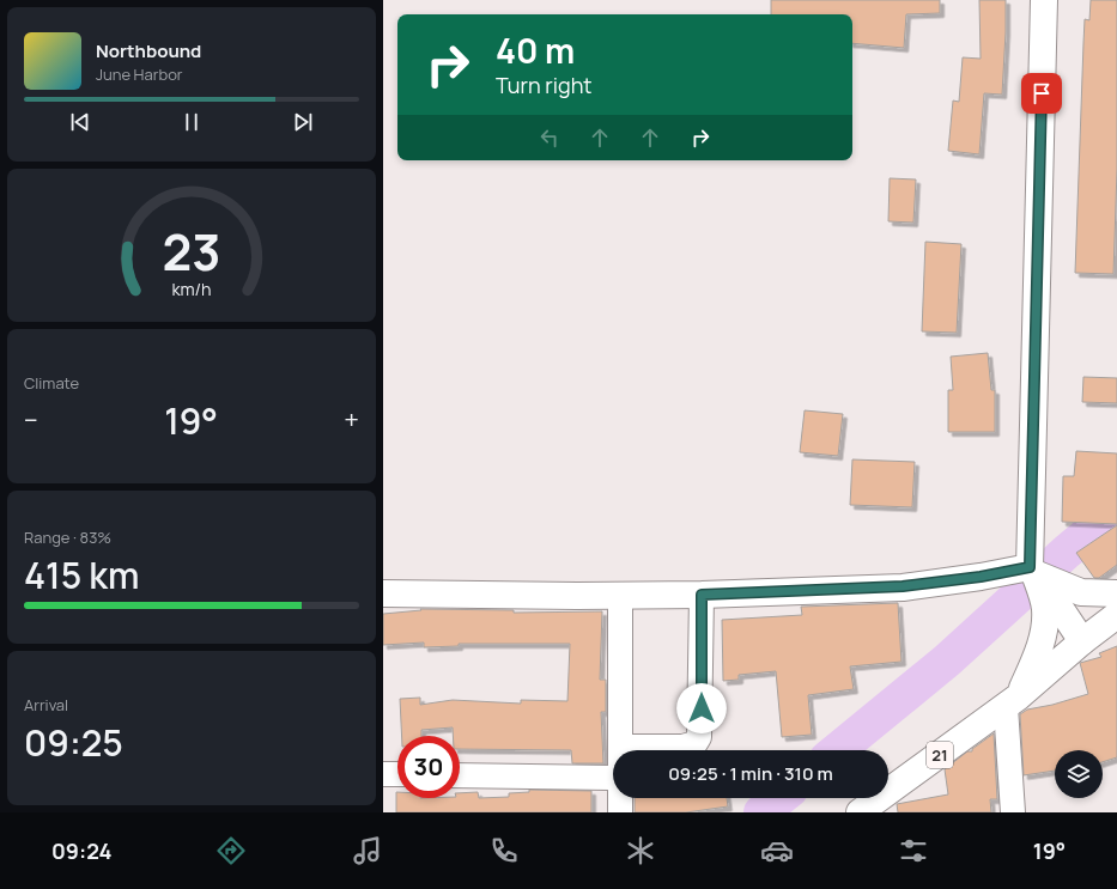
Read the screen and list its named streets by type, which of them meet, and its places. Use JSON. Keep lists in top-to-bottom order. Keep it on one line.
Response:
{"streets":{"main road":["21"]},"page":{"turn":["40 m","Turn right"],"song":["Northbound","June Harbor"],"tile":["Climate",["Range · 83%","415 km"],["Arrival","09:25"]],"heat":["−","19°","+"],"limit":"30","trip":"09:25 · 1 min · 310 m","tabs":["09:24","19°"],"gauge":["23","km/h"]}}
